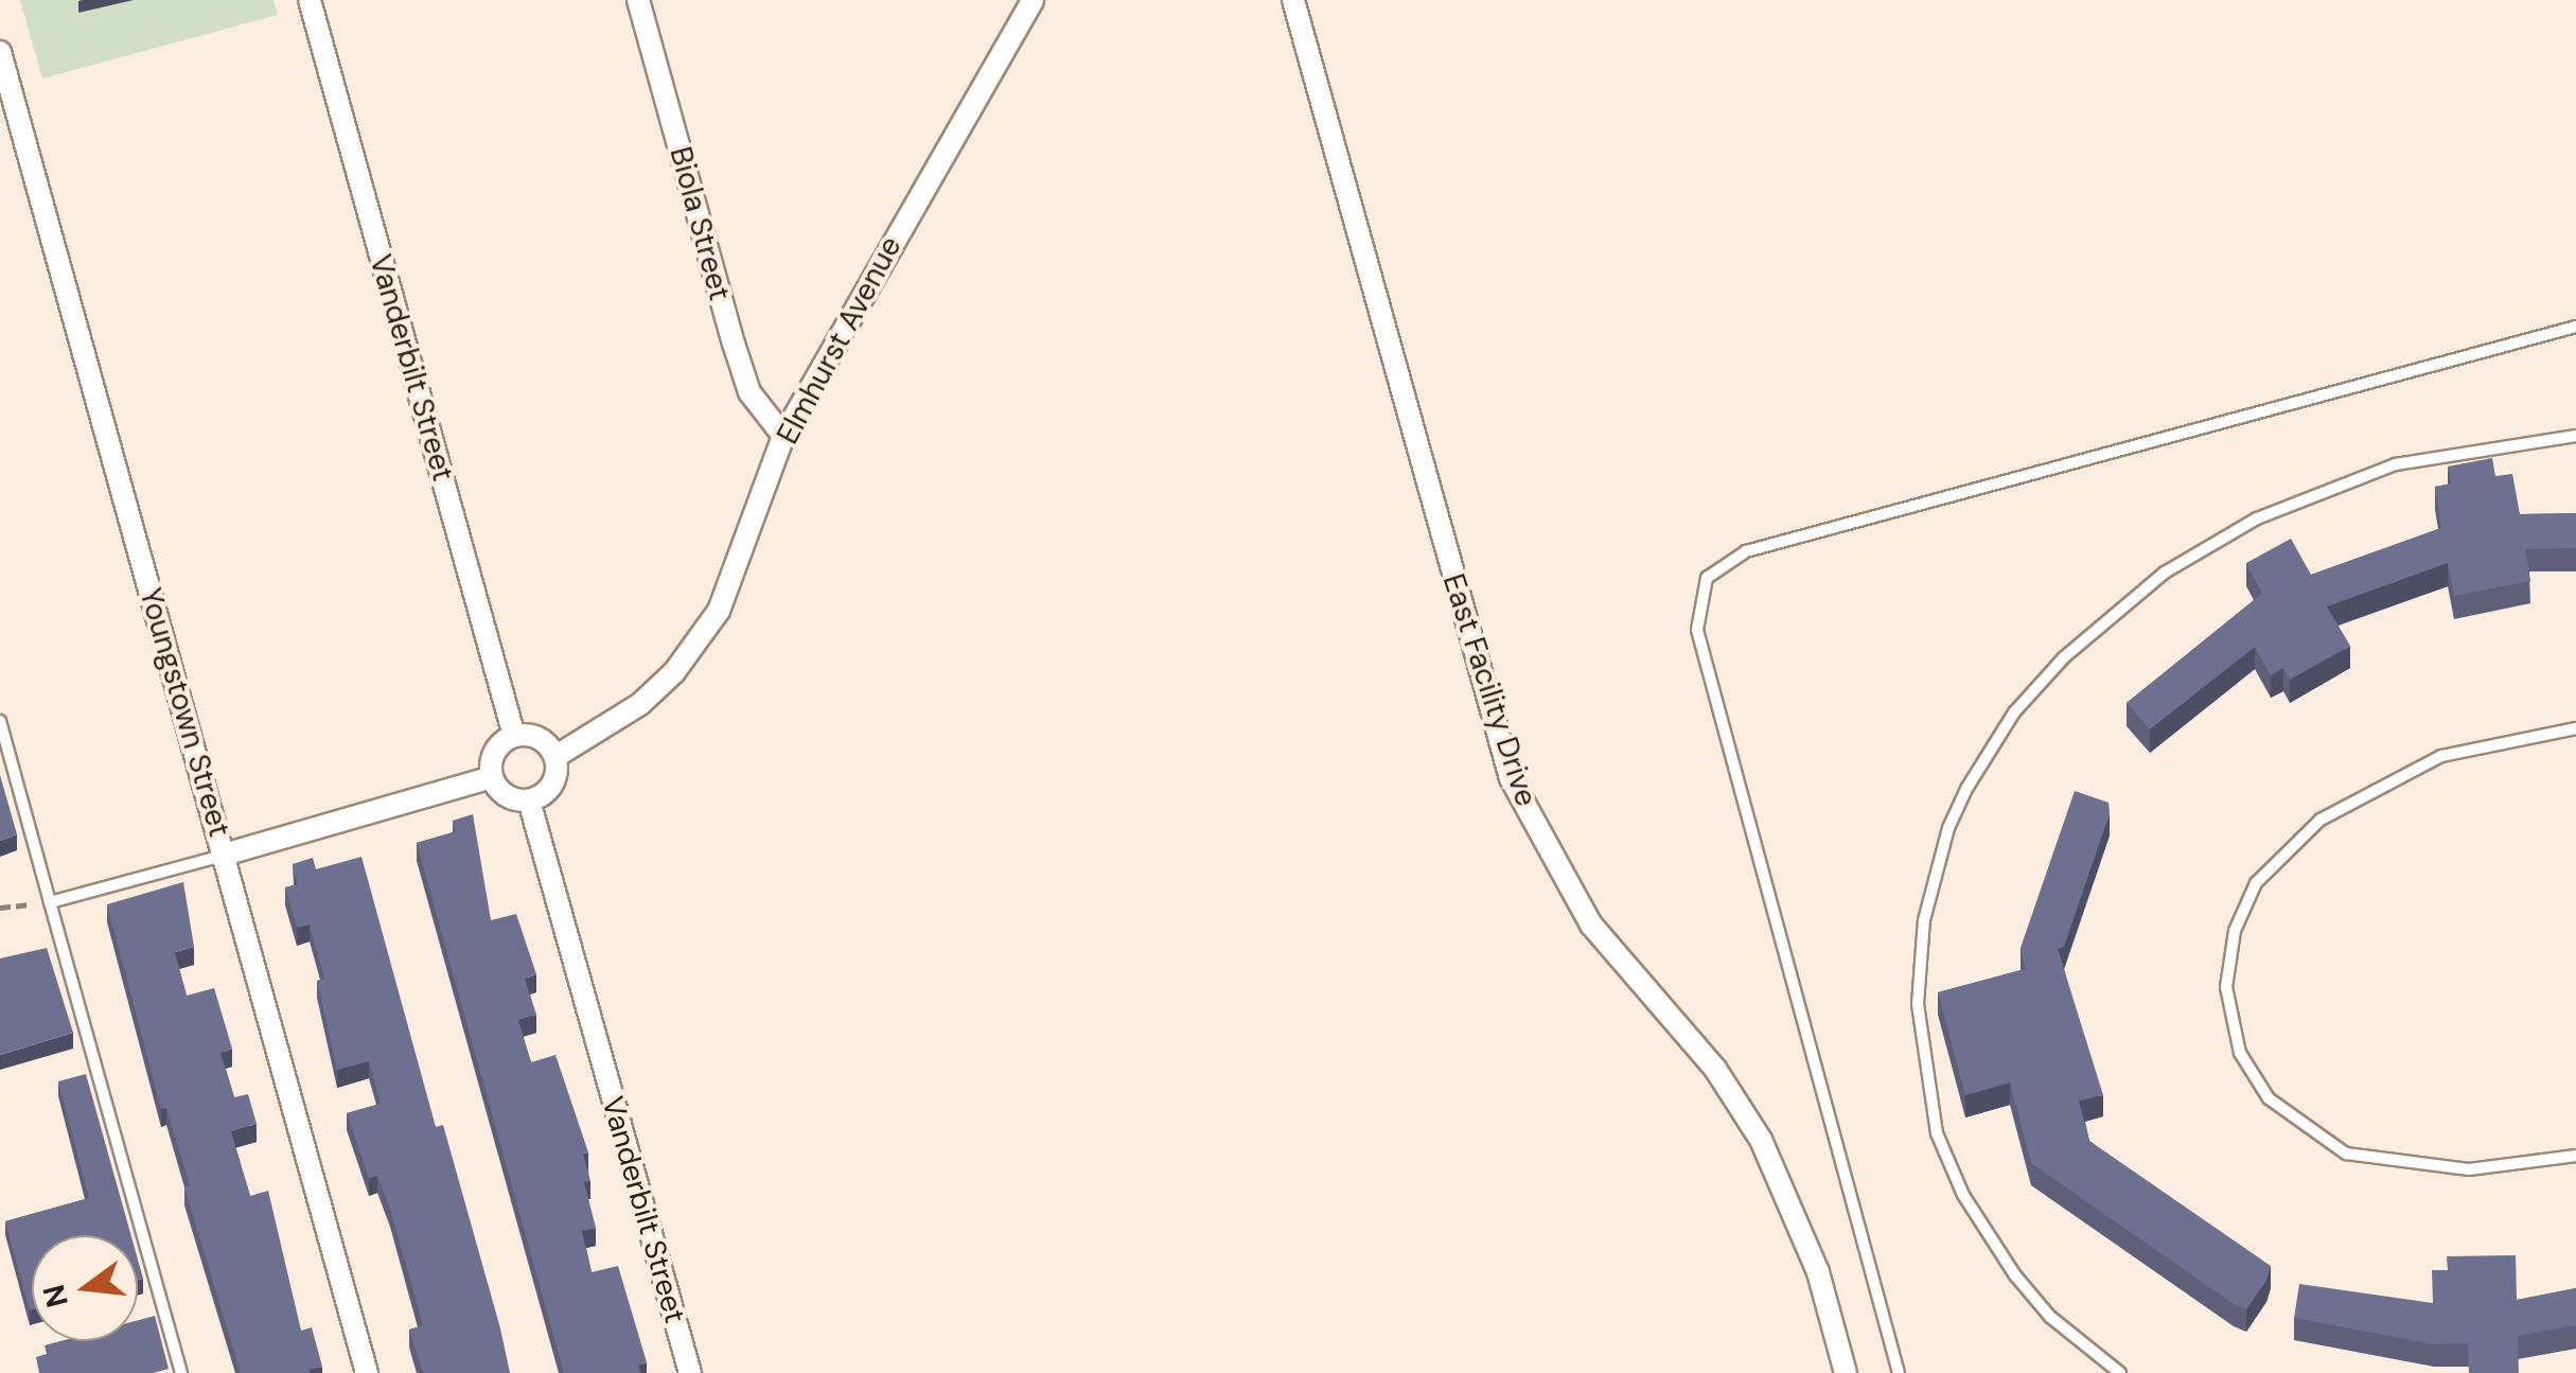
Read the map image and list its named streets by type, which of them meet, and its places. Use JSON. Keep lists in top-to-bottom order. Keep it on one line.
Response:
{"streets":{"street":["Biola Street","Elmhurst Avenue","Vanderbilt Street","East Facility Drive","Youngstown Street"]},"crossings":[["Biola Street","Elmhurst Avenue"],["Elmhurst Avenue","Vanderbilt Street"]],"north":"left"}
